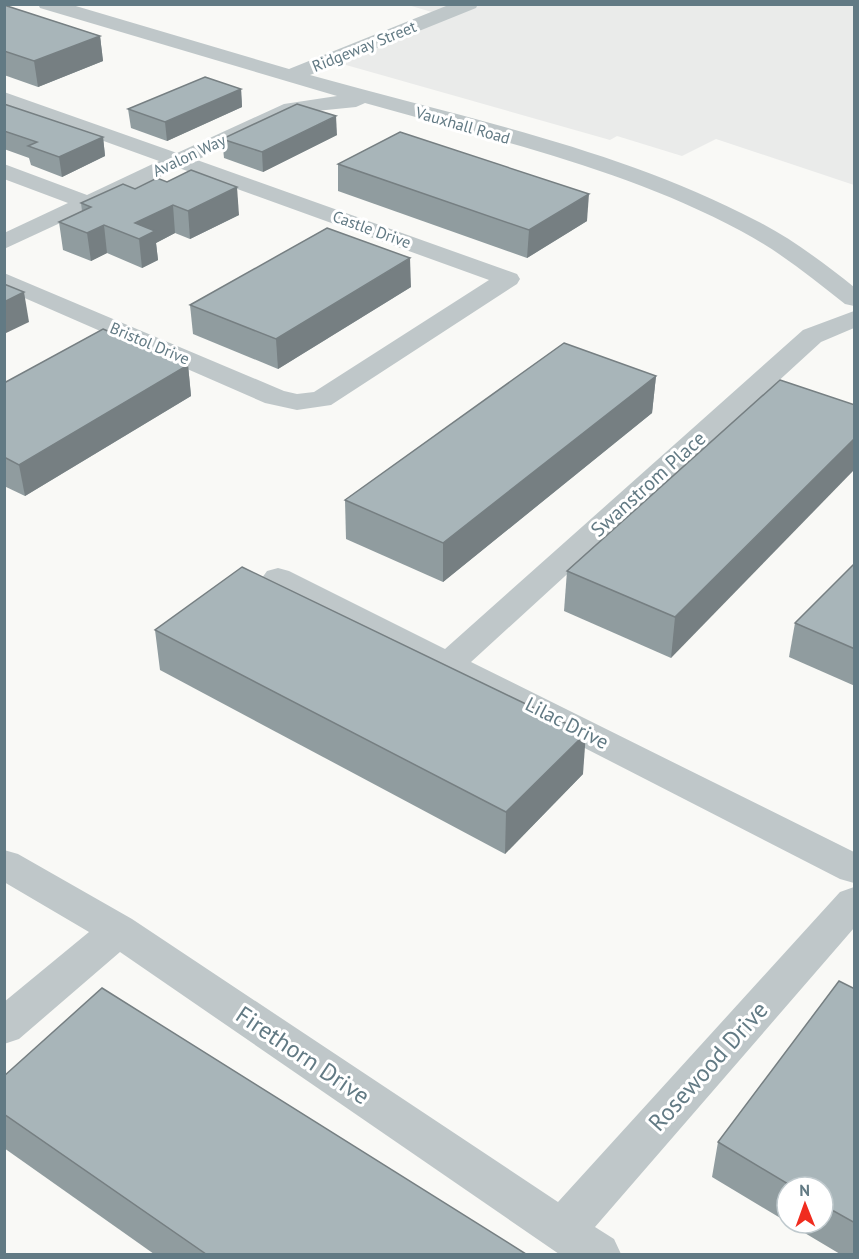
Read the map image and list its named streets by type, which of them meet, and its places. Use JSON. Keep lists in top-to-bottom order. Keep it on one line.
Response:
{"streets":{"street":["Ridgeway Street","Vauxhall Road","Avalon Way","Castle Drive","Bristol Drive","Swanstrom Place","Lilac Drive","Firethorn Drive","Rosewood Drive"]},"crossings":[["Ridgeway Street","Vauxhall Road"],["Vauxhall Road","Avalon Way"],["Avalon Way","Castle Drive"],["Castle Drive","Bristol Drive"],["Swanstrom Place","Lilac Drive"],["Firethorn Drive","Rosewood Drive"]],"north":"top"}
